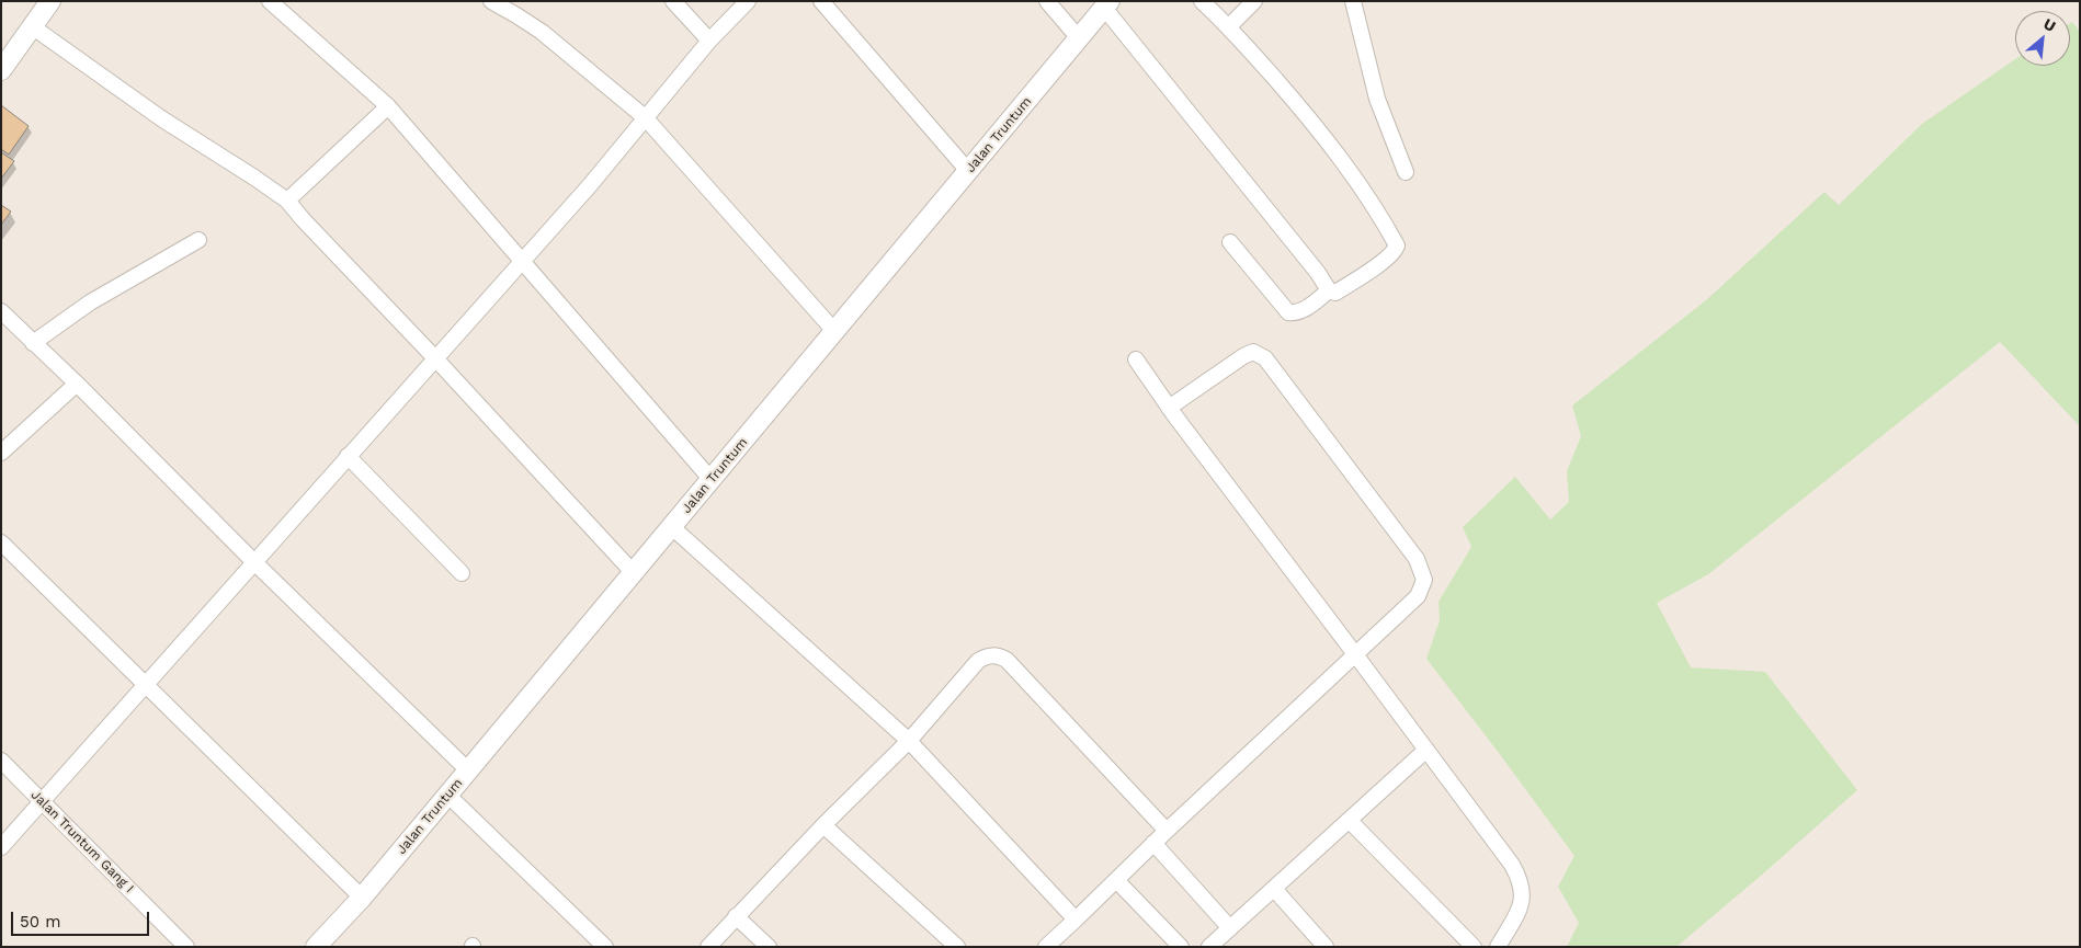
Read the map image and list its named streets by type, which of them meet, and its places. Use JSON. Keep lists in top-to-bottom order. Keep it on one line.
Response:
{"streets":{"street":["Jalan Truntum","Jalan Truntum Gang I"]},"scale_bar":"50 m","north":"top right"}
